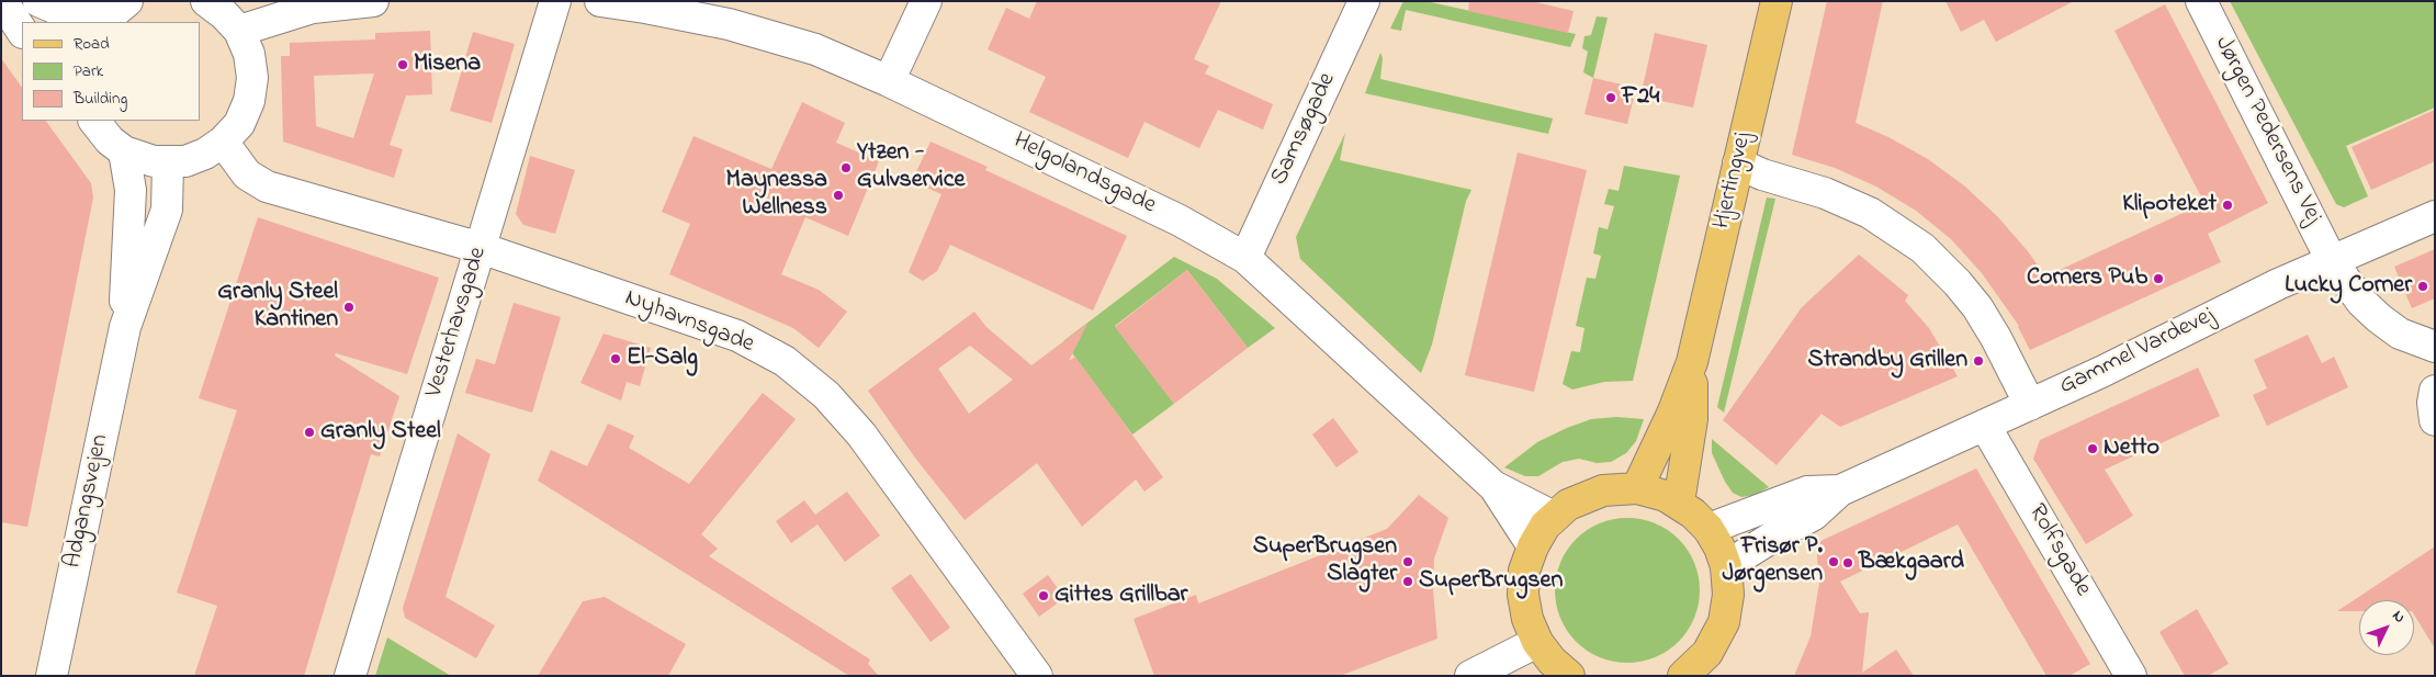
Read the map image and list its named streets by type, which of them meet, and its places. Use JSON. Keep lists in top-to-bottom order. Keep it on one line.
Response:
{"streets":{"main road":["Hjertingvej"],"street":["Samsøgade","Jørgen Pedersens Vej","Helgolandsgade","Vesterhavsgade","Nyhavnsgade","Gammel Vardevej","Adgangsvejen","Rolfsgade"]},"crossings":[["Samsøgade","Helgolandsgade"],["Jørgen Pedersens Vej","Gammel Vardevej"],["Vesterhavsgade","Nyhavnsgade"],["Gammel Vardevej","Rolfsgade"]],"places":["Misena","F24","Ytzen - Gulvservice","Maynessa Wellness","Klipoteket","Corners Pub","Lucky Corner","Granly Steel Kantinen","El-Salg","Strandby Grillen","Granly Steel","Netto","SuperBrugsen Slagter","Frisør P. Jørgensen","Bækgaard","SuperBrugsen","Gittes Grillbar"],"legend":["Road","Park","Building"],"north":"top right"}
